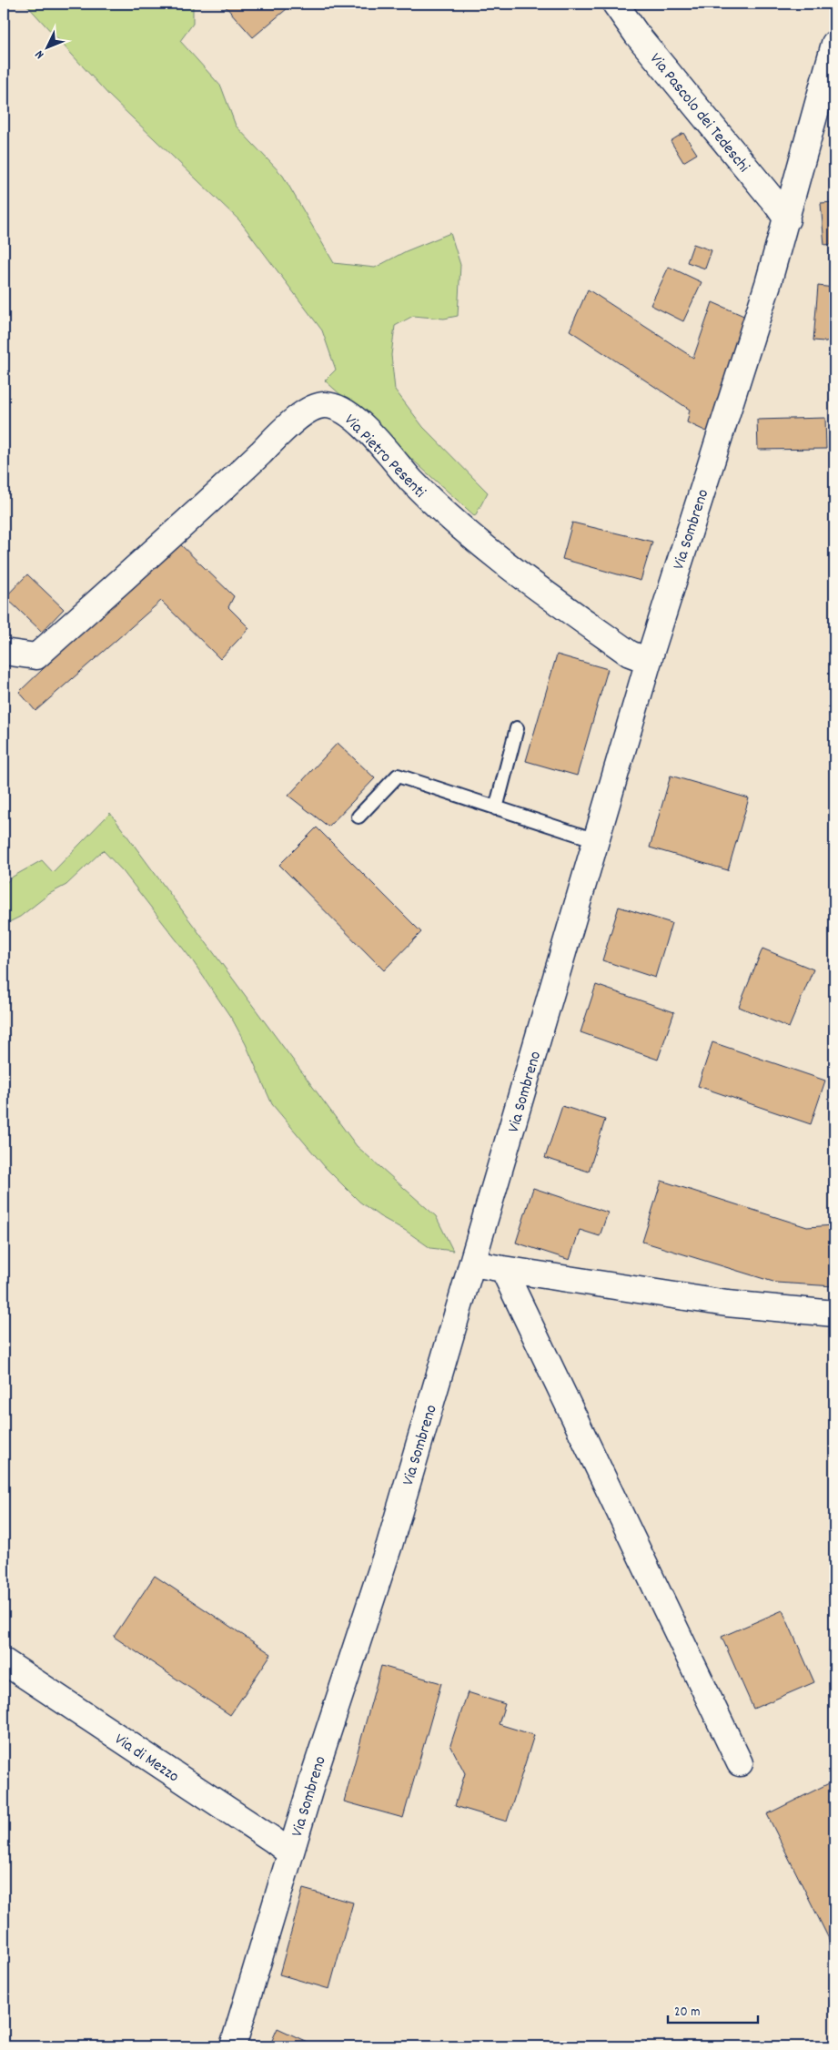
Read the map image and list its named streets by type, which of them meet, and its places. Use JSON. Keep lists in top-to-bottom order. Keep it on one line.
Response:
{"streets":{"street":["Via Pascolo dei Tedeschi","Via Pietro Pesenti","Via Sombreno","Via di Mezzo"]},"crossings":[["Via Pascolo dei Tedeschi","Via Sombreno"],["Via Pietro Pesenti","Via Sombreno"],["Via Sombreno","Via di Mezzo"]],"scale_bar":"20 m","north":"bottom left"}
